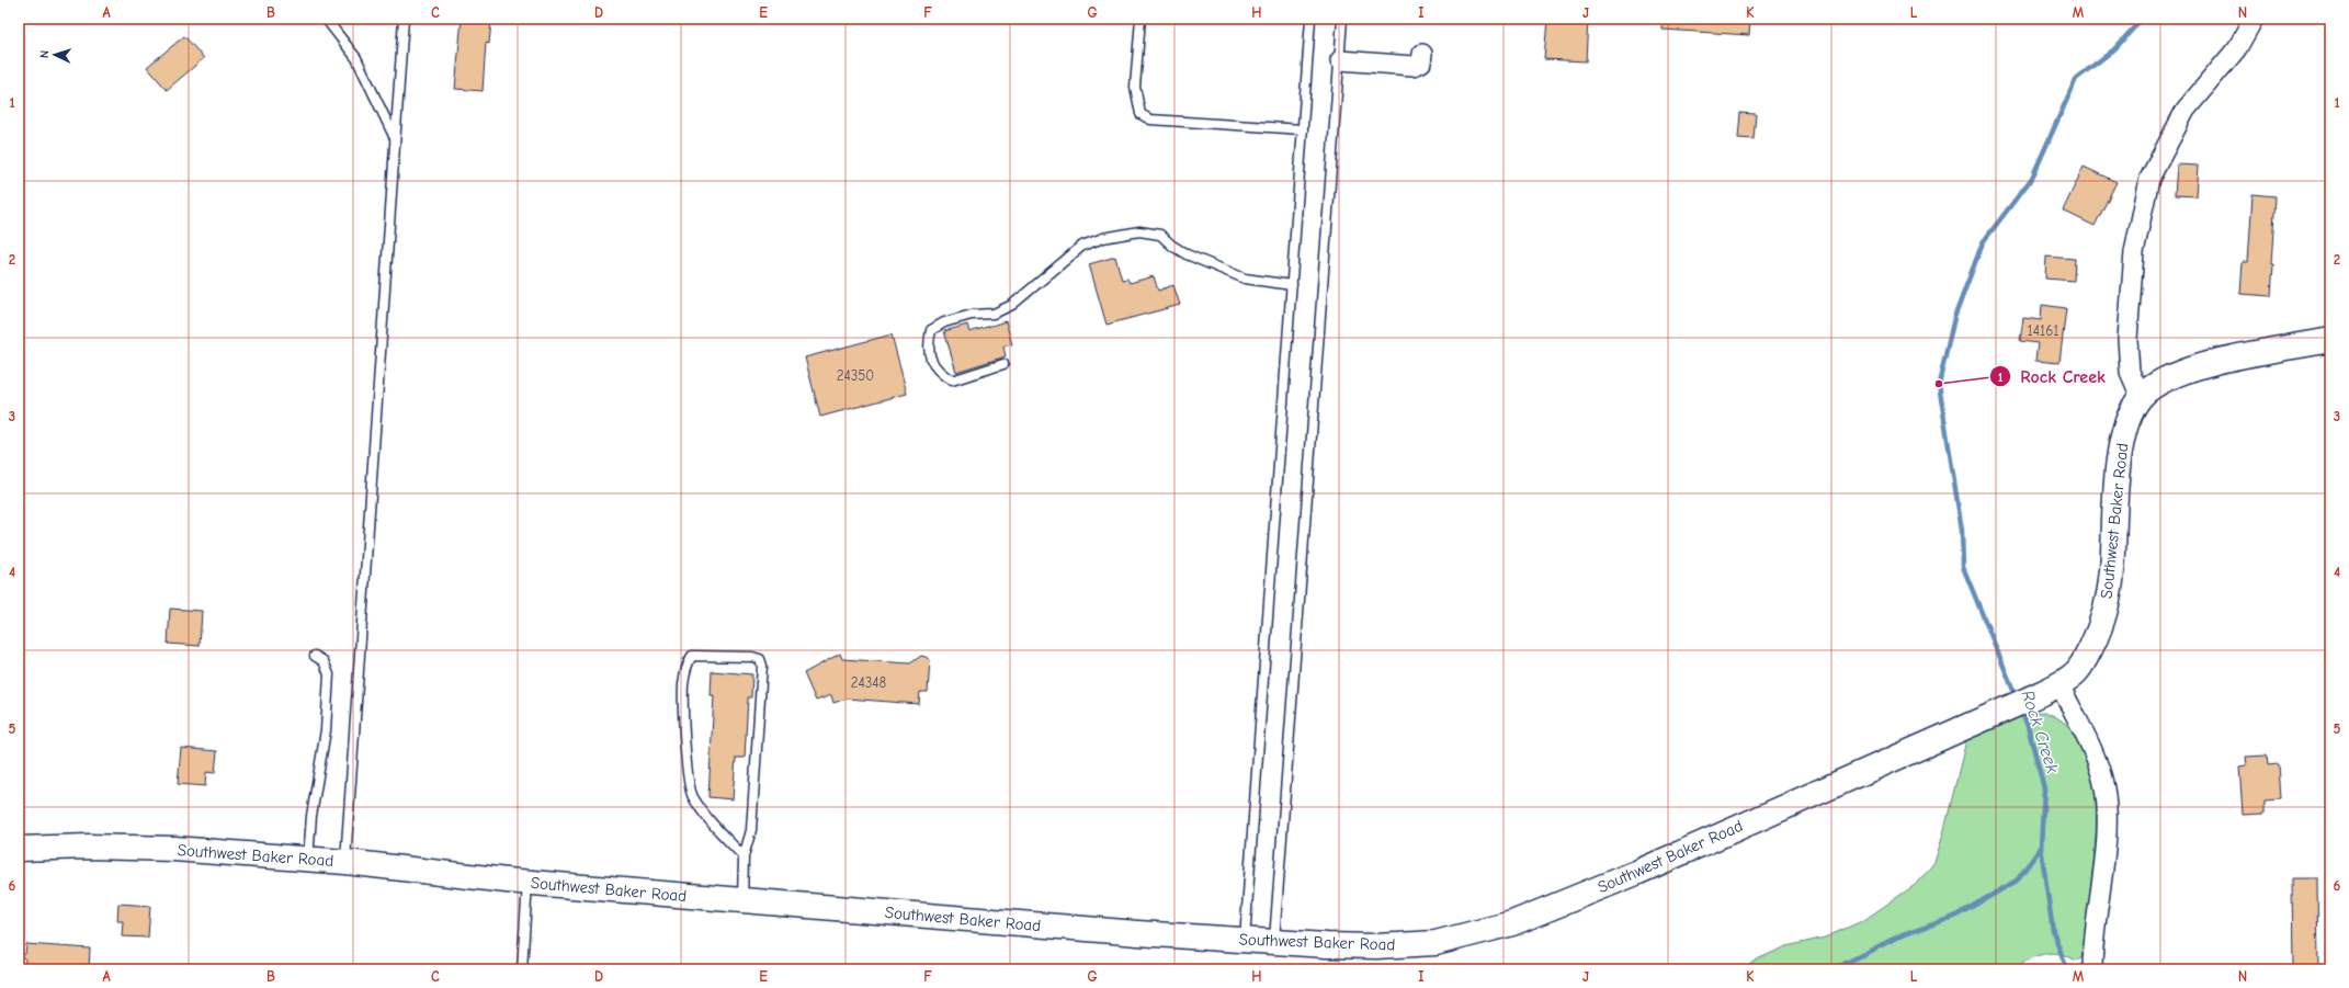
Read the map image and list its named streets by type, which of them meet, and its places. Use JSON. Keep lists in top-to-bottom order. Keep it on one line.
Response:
{"streets":{"main road":["Southwest Baker Road"]},"water":["Rock Creek"],"places":["Rock Creek"],"house_numbers":["14161","24350","24348"],"north":"left","grid":{"columns":["A","B","C","D","E","F","G","H","I","J","K","L","M","N"],"rows":["1","2","3","4","5","6"]}}
